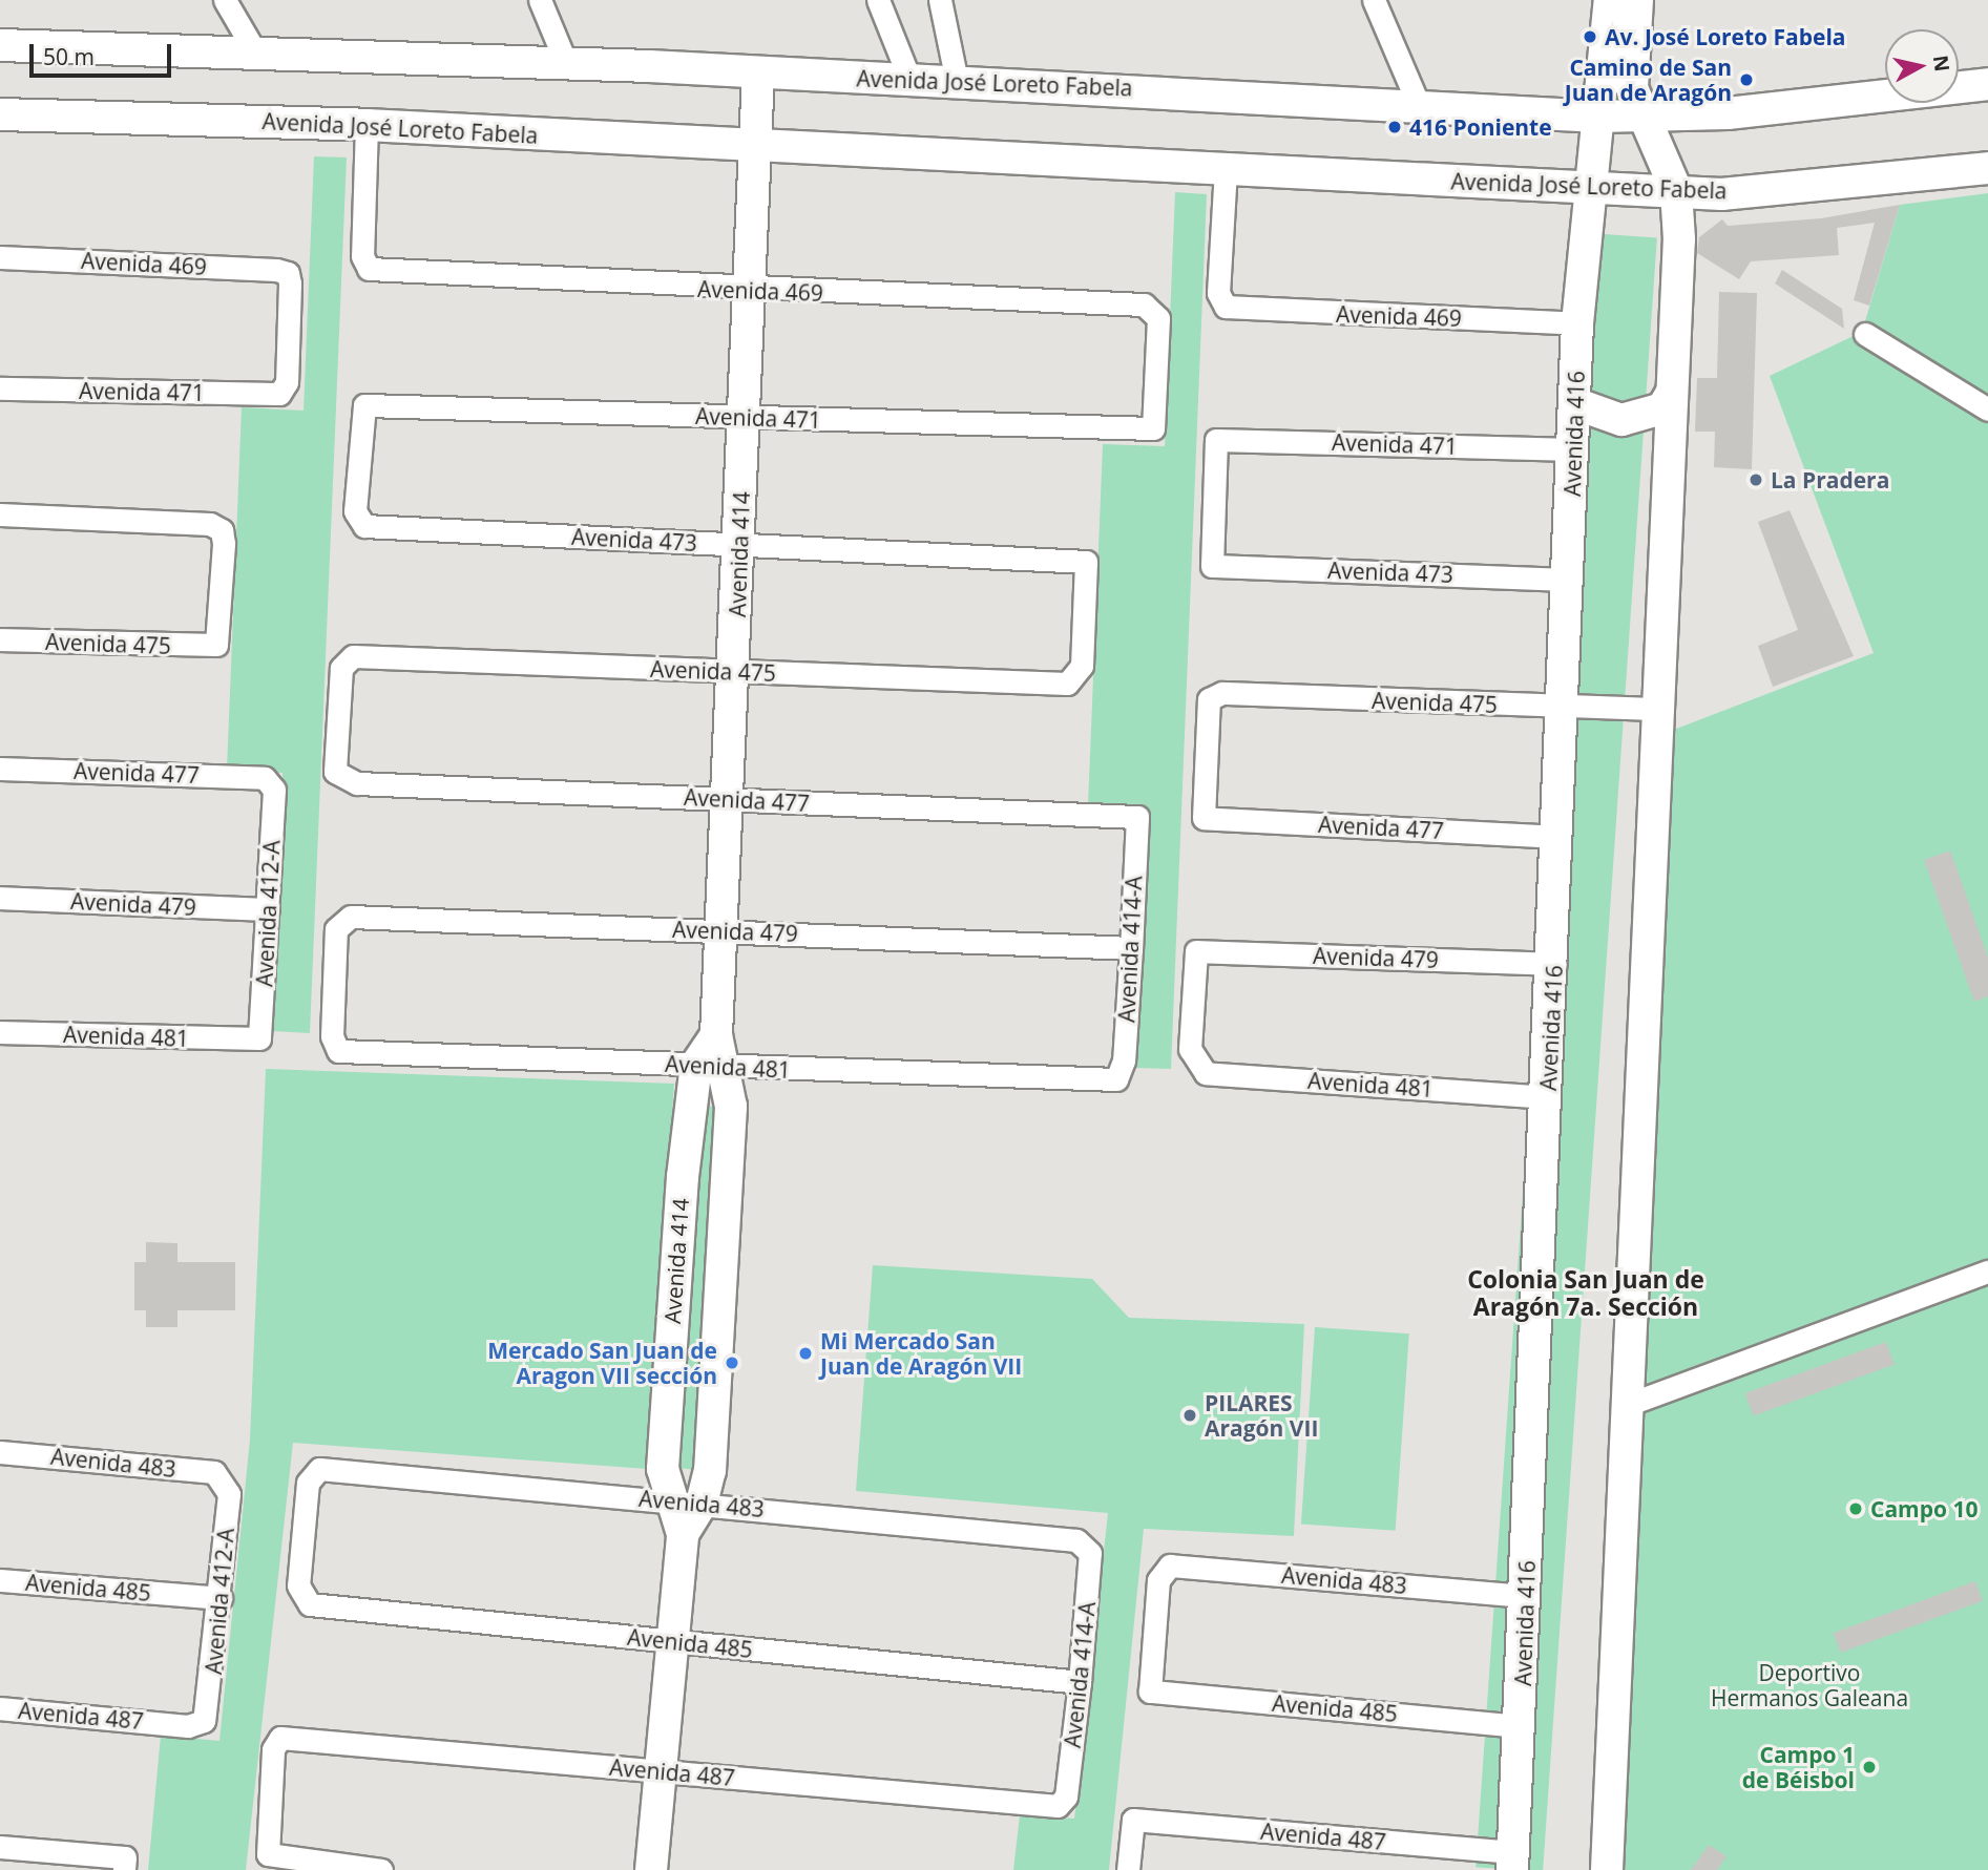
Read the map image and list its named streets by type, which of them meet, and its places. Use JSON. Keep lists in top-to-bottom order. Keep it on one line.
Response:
{"streets":{"street":["Avenida José Loreto Fabela","Avenida 469","Avenida 471","Avenida 416","Avenida 473","Avenida 414","Avenida 475","Avenida 477","Avenida 479","Avenida 412-A","Avenida 414-A","Avenida 481","Avenida 483","Avenida 485","Avenida 487"]},"crossings":[["Avenida José Loreto Fabela","Avenida 469"],["Avenida José Loreto Fabela","Avenida 416"],["Avenida José Loreto Fabela","Avenida 414"],["Avenida 469","Avenida 471"],["Avenida 469","Avenida 416"],["Avenida 469","Avenida 414"],["Avenida 471","Avenida 416"],["Avenida 471","Avenida 473"],["Avenida 471","Avenida 414"],["Avenida 416","Avenida 473"],["Avenida 416","Avenida 475"],["Avenida 416","Avenida 477"],["Avenida 416","Avenida 479"],["Avenida 416","Avenida 481"],["Avenida 416","Avenida 483"],["Avenida 416","Avenida 485"],["Avenida 416","Avenida 487"],["Avenida 473","Avenida 414"],["Avenida 473","Avenida 475"],["Avenida 414","Avenida 475"],["Avenida 414","Avenida 477"],["Avenida 414","Avenida 479"],["Avenida 414","Avenida 481"],["Avenida 414","Avenida 483"],["Avenida 414","Avenida 485"],["Avenida 414","Avenida 487"],["Avenida 475","Avenida 477"],["Avenida 477","Avenida 412-A"],["Avenida 477","Avenida 414-A"],["Avenida 479","Avenida 412-A"],["Avenida 479","Avenida 414-A"],["Avenida 479","Avenida 481"],["Avenida 412-A","Avenida 481"],["Avenida 412-A","Avenida 483"],["Avenida 412-A","Avenida 485"],["Avenida 412-A","Avenida 487"],["Avenida 414-A","Avenida 481"],["Avenida 414-A","Avenida 483"],["Avenida 414-A","Avenida 485"],["Avenida 414-A","Avenida 487"],["Avenida 483","Avenida 485"]],"districts":["Colonia San Juan de Aragón 7a. Sección"],"parks":["Deportivo Hermanos Galeana"],"places":["Av. José Loreto Fabela","Camino de San Juan de Aragón","416 Poniente","La Pradera","Mi Mercado San Juan de Aragón VII","Mercado San Juan de Aragon VII sección","PILARES Aragón VII","Campo 10","Campo 1 de Béisbol"],"scale_bar":"50 m","north":"right"}
